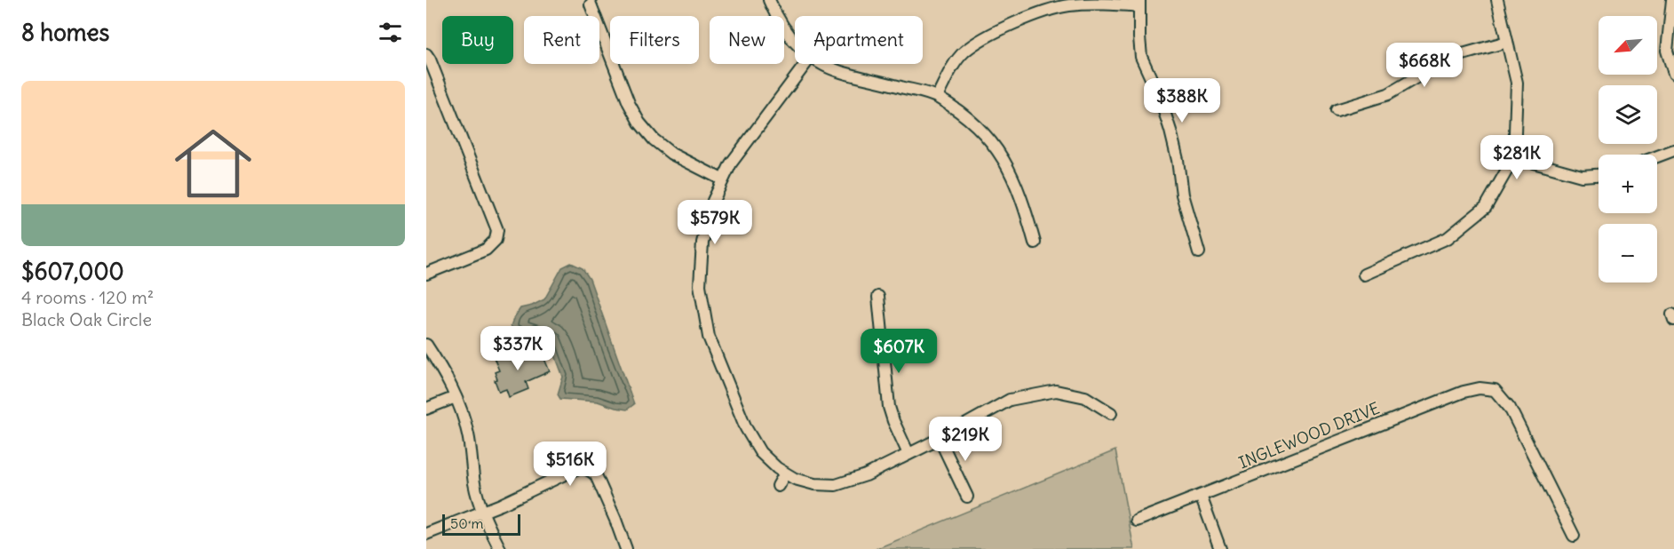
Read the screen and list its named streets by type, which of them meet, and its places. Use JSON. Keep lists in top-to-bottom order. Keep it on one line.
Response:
{"streets":{"street":["INGLEWOOD DRIVE"]},"scale_bar":"50 m","north":"bottom left","page":{"heading":"8 homes","map_buttons":["+","−"],"chip":["Buy","Rent","Filters","New","Apartment"],"price":["$668K","$388K","$281K","$579K","$337K","$607K","$219K","$516K"],"list":[{"name":"$607,000","note":"4 rooms · 120 m² · Black Oak Circle"}],"scale":"50 m"}}
